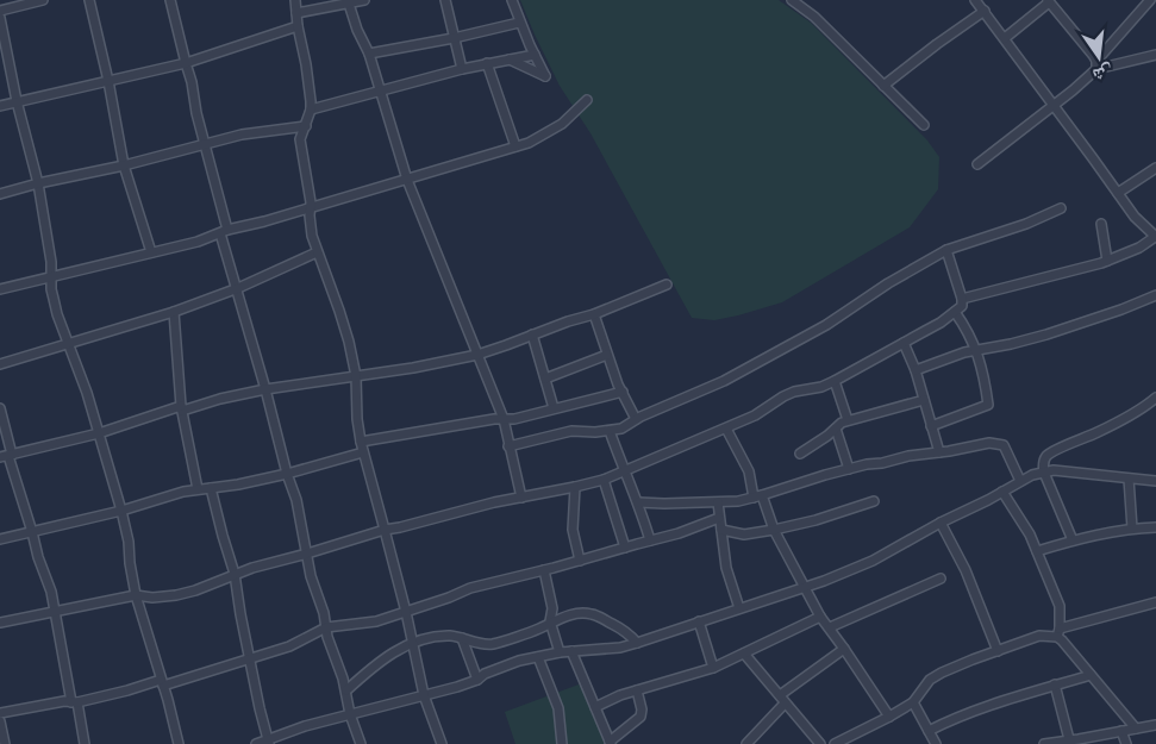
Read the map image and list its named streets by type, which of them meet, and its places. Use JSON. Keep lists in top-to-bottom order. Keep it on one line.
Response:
{"north":"bottom"}
